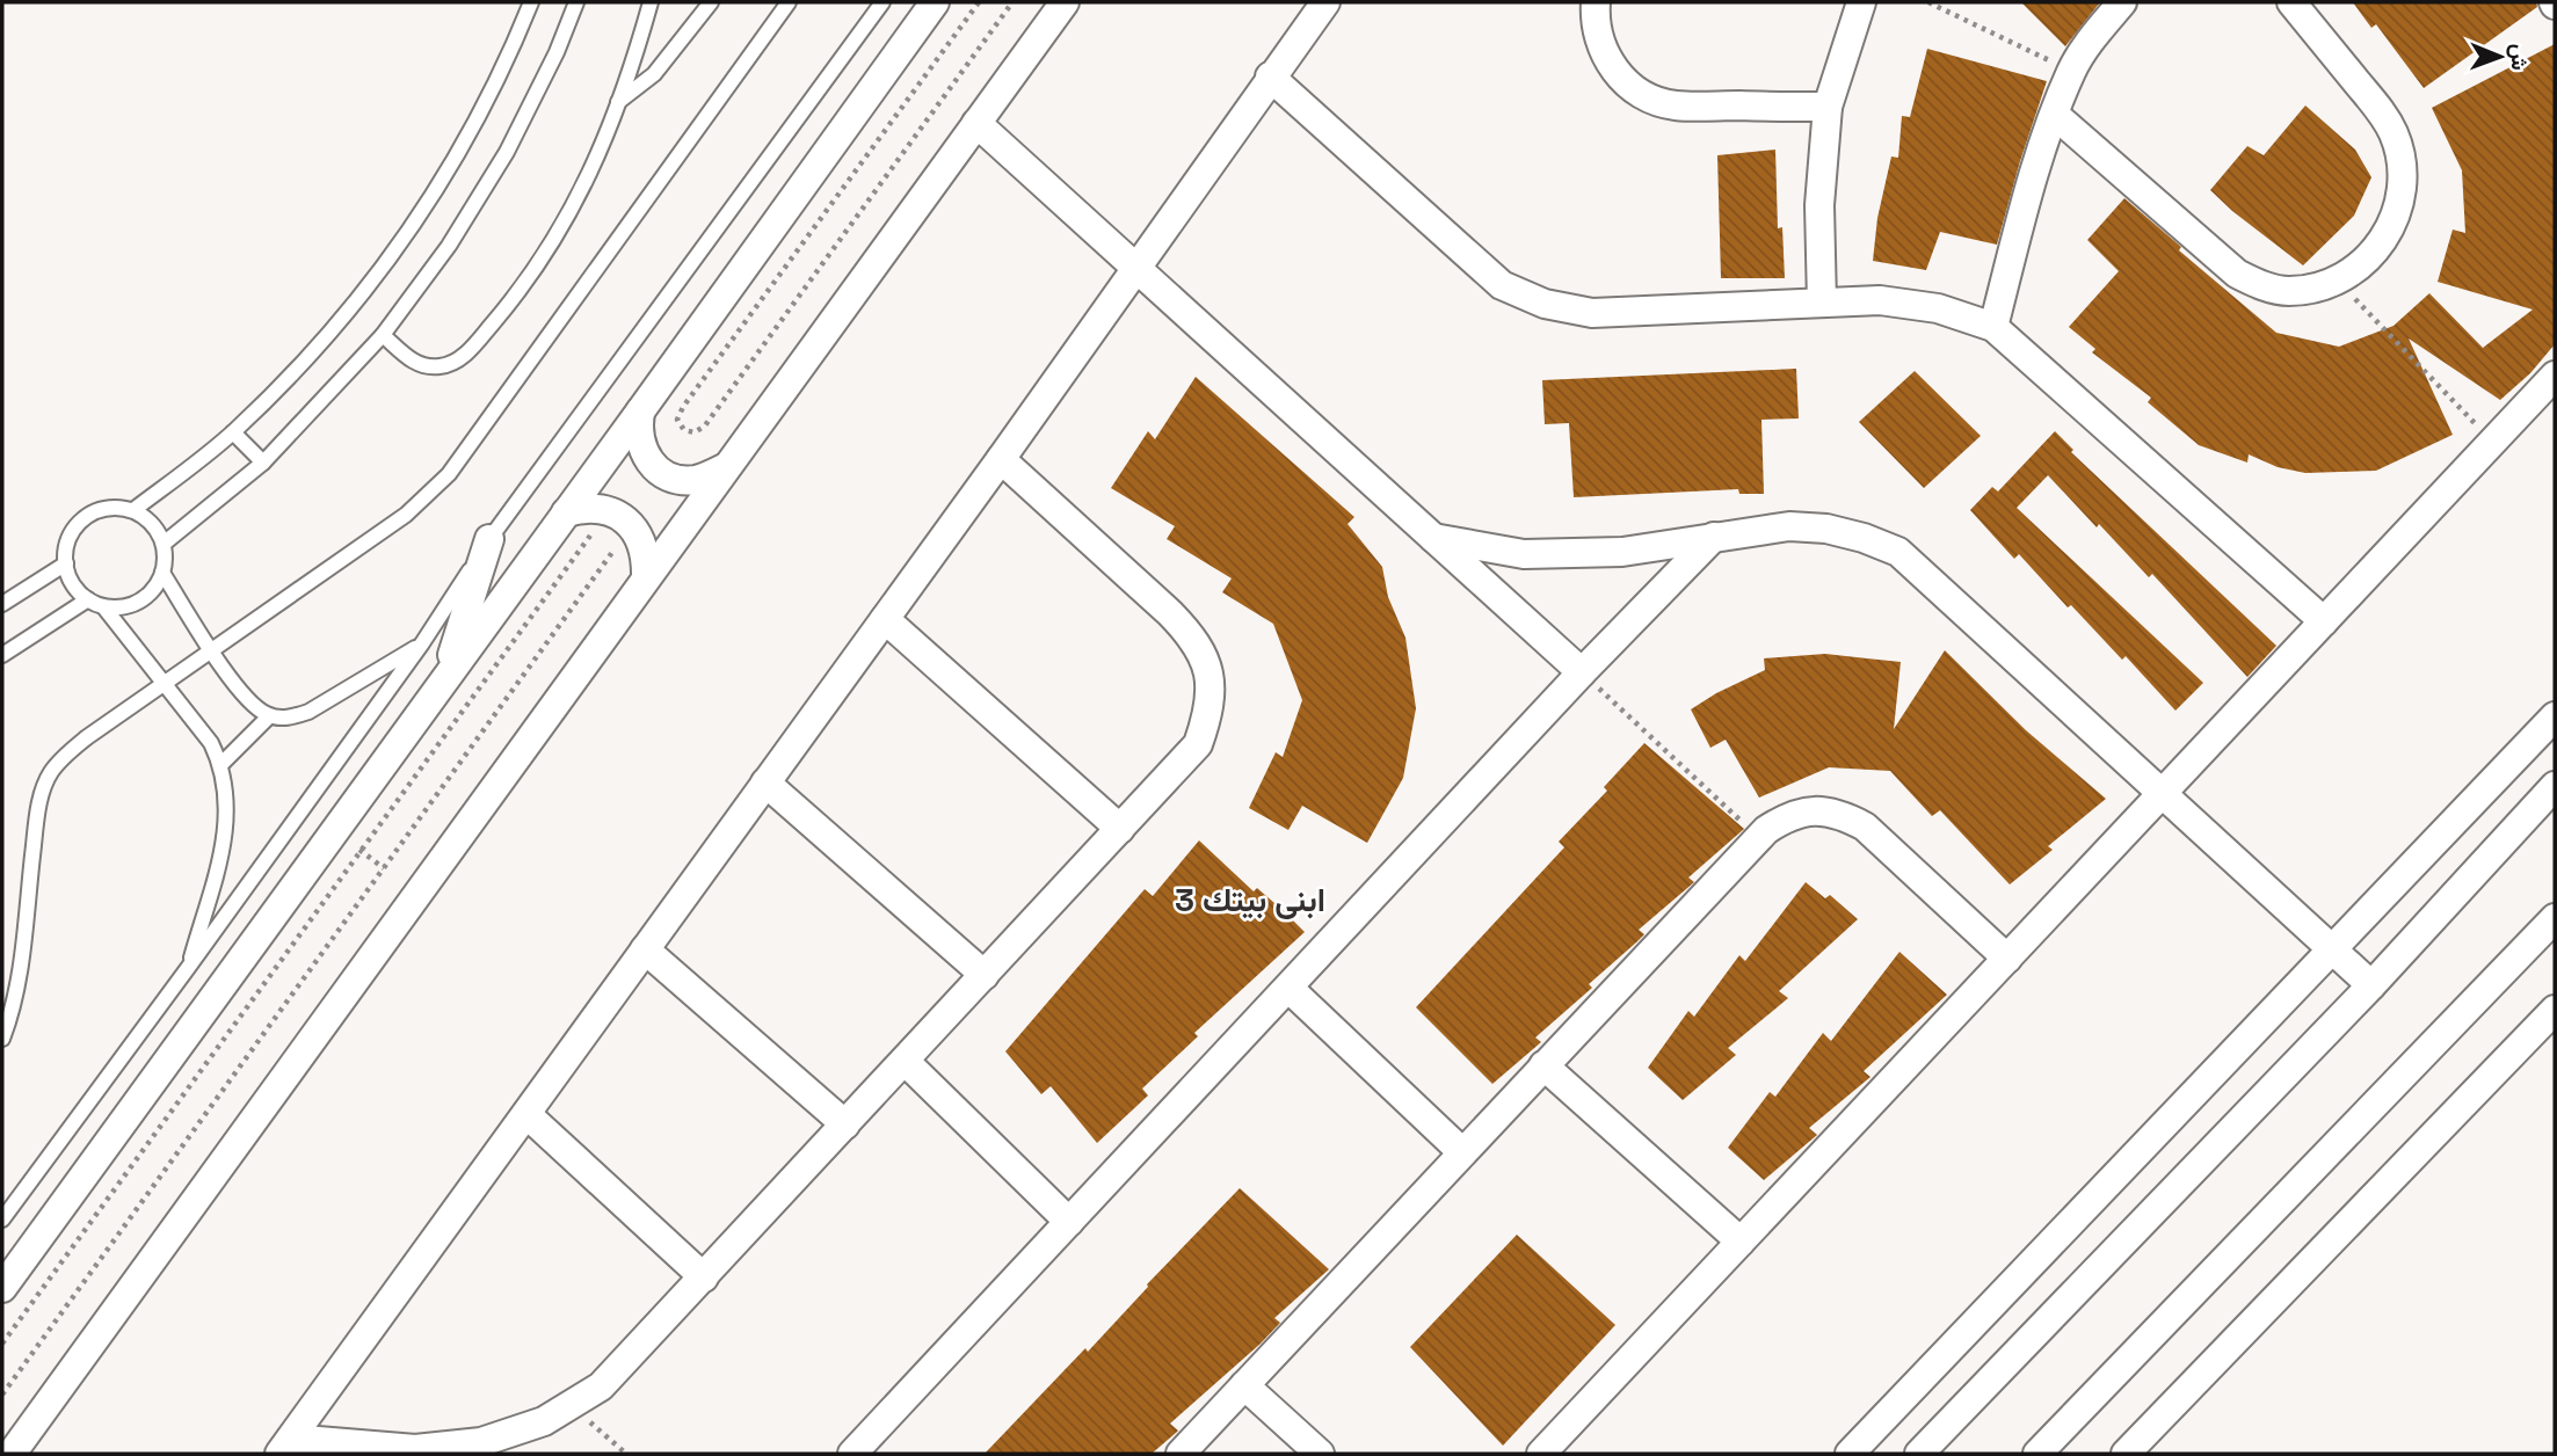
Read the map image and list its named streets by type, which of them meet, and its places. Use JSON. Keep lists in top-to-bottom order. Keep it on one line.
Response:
{"districts":["ابنى بيتك 3"],"north":"right"}
